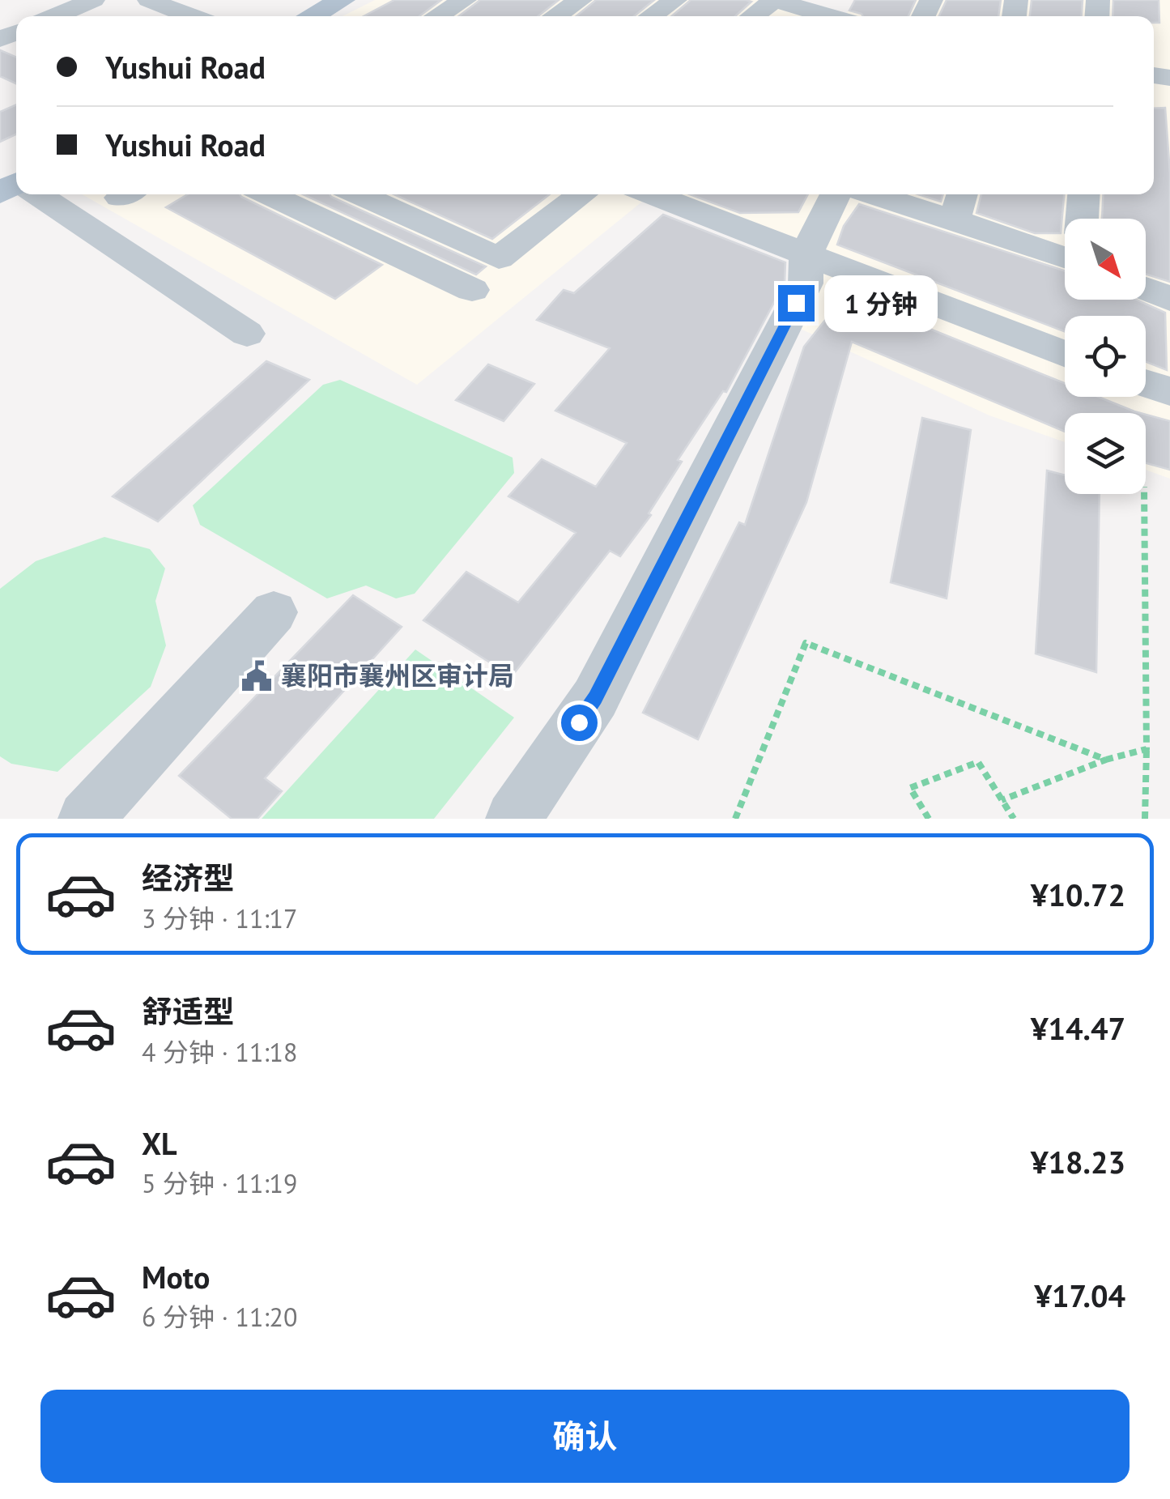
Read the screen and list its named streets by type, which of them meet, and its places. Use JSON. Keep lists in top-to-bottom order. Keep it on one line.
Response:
{"places":{"public building":["襄阳市襄州区审计局"]},"north":"bottom right","page":{"banner":["Yushui Road","Yushui Road"],"bubble":"1 分钟","list":[{"name":"经济型","note":"3 分钟 · 11:17","value":"¥10.72"},{"name":"舒适型","note":"4 分钟 · 11:18","value":"¥14.47"},{"name":"XL","note":"5 分钟 · 11:19","value":"¥18.23"},{"name":"Moto","note":"6 分钟 · 11:20","value":"¥17.04"}],"buttons":"确认"}}
